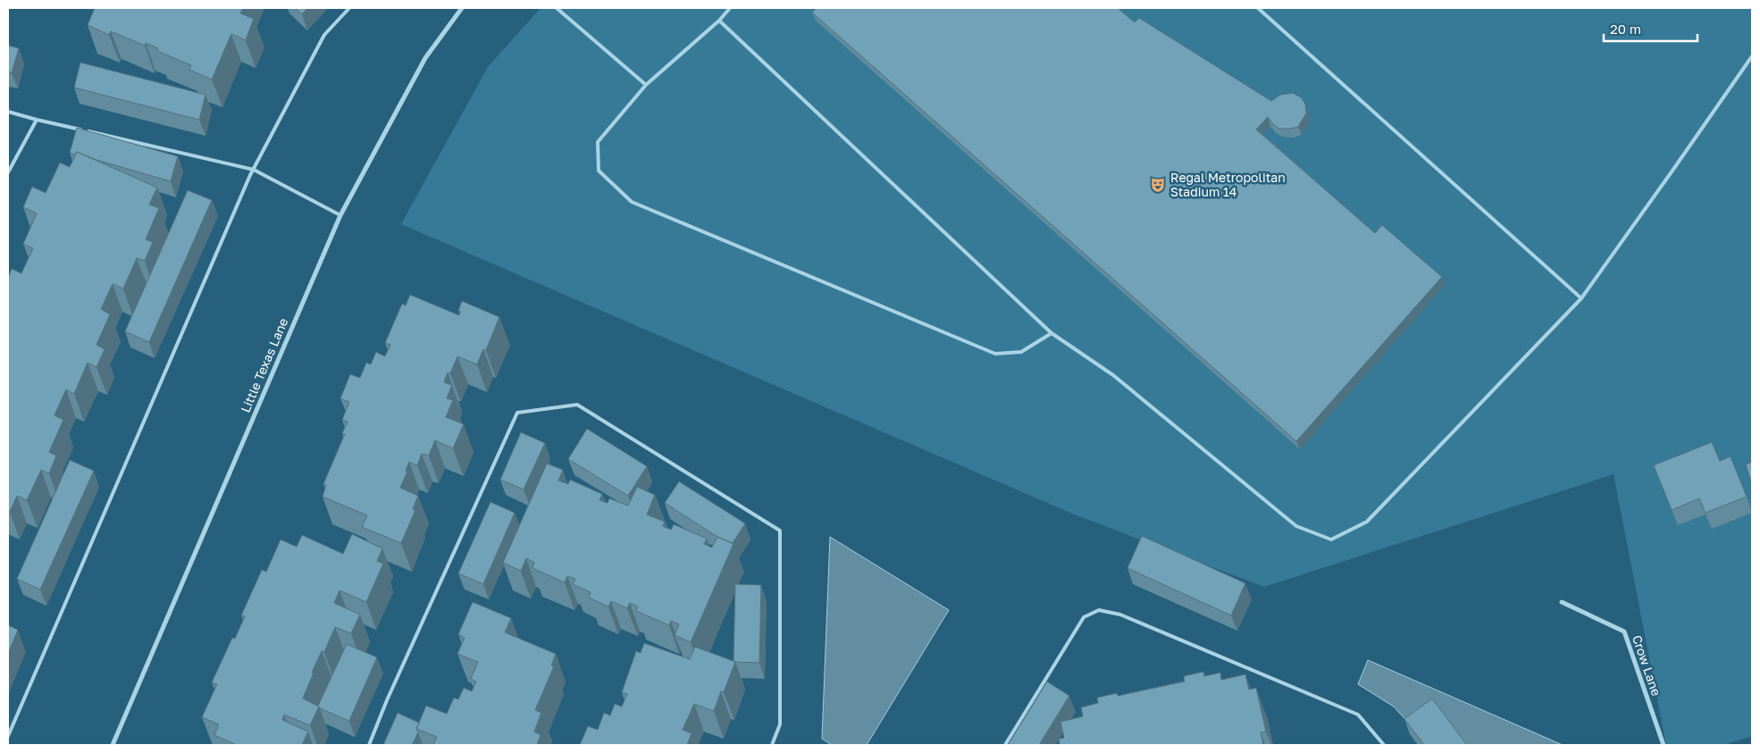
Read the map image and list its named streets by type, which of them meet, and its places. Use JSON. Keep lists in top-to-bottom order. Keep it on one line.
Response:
{"streets":{"street":["Little Texas Lane","Crow Lane"]},"places":{"theatre":["Regal Metropolitan Stadium 14"]},"scale_bar":"20 m"}
